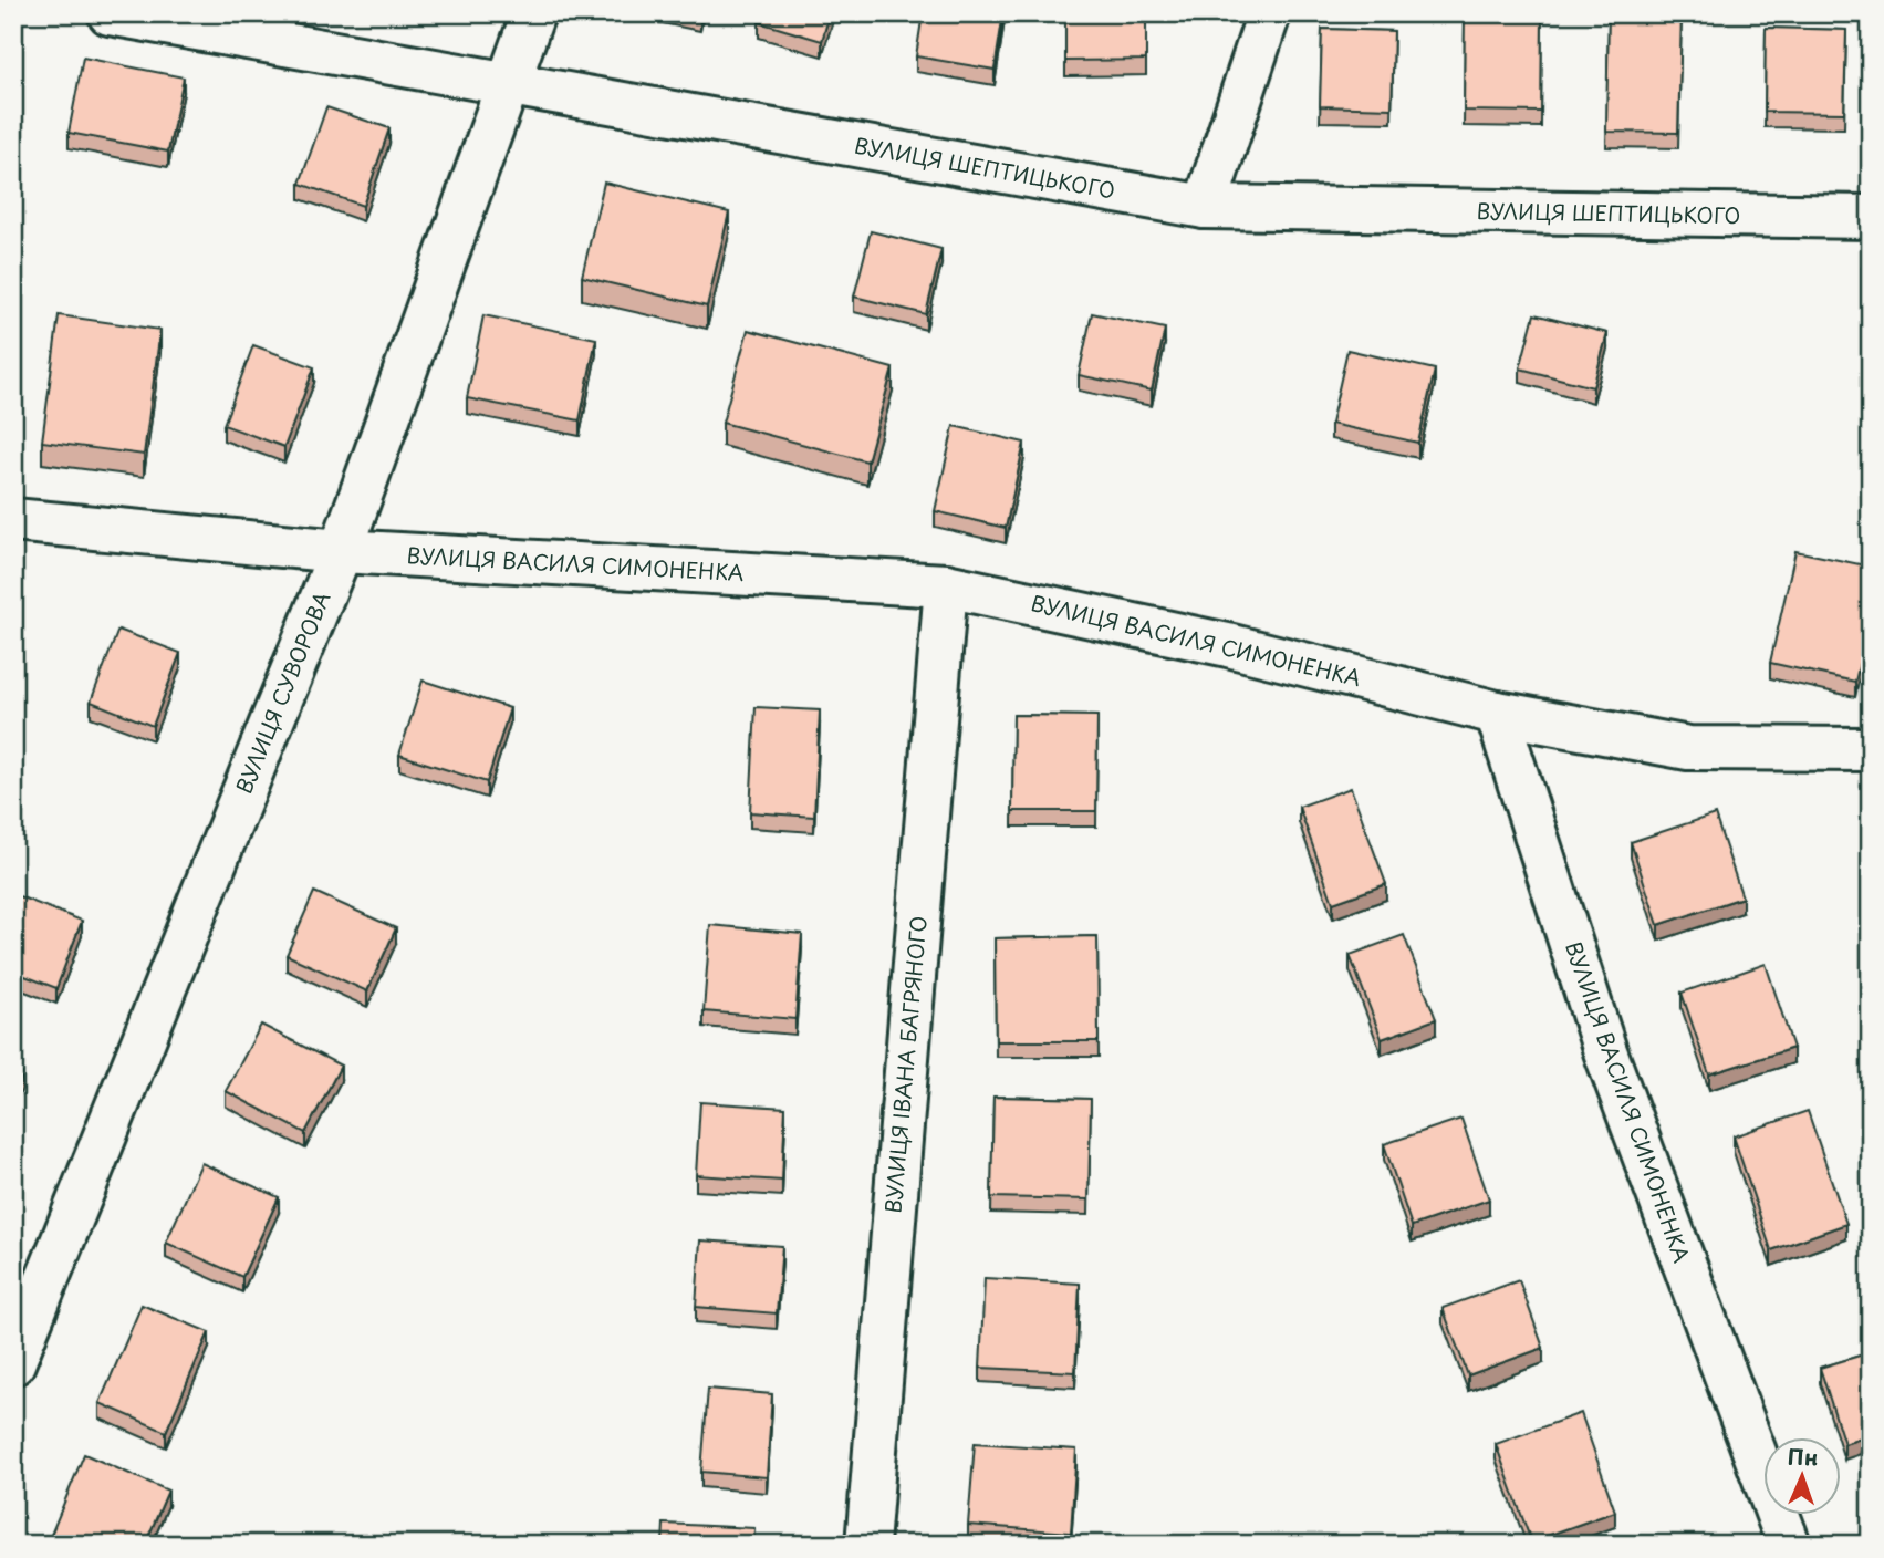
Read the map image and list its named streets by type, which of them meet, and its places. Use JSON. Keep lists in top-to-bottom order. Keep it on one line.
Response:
{"streets":{"street":["ВУЛИЦЯ ШЕПТИЦЬКОГО","ВУЛИЦЯ ВАСИЛЯ СИМОНЕНКА","ВУЛИЦЯ СУВОРОВА","ВУЛИЦЯ ІВАНА БАГРЯНОГО"]},"crossings":[["ВУЛИЦЯ ШЕПТИЦЬКОГО","ВУЛИЦЯ СУВОРОВА"],["ВУЛИЦЯ ВАСИЛЯ СИМОНЕНКА","ВУЛИЦЯ СУВОРОВА"],["ВУЛИЦЯ ВАСИЛЯ СИМОНЕНКА","ВУЛИЦЯ ІВАНА БАГРЯНОГО"]],"north":"top"}
